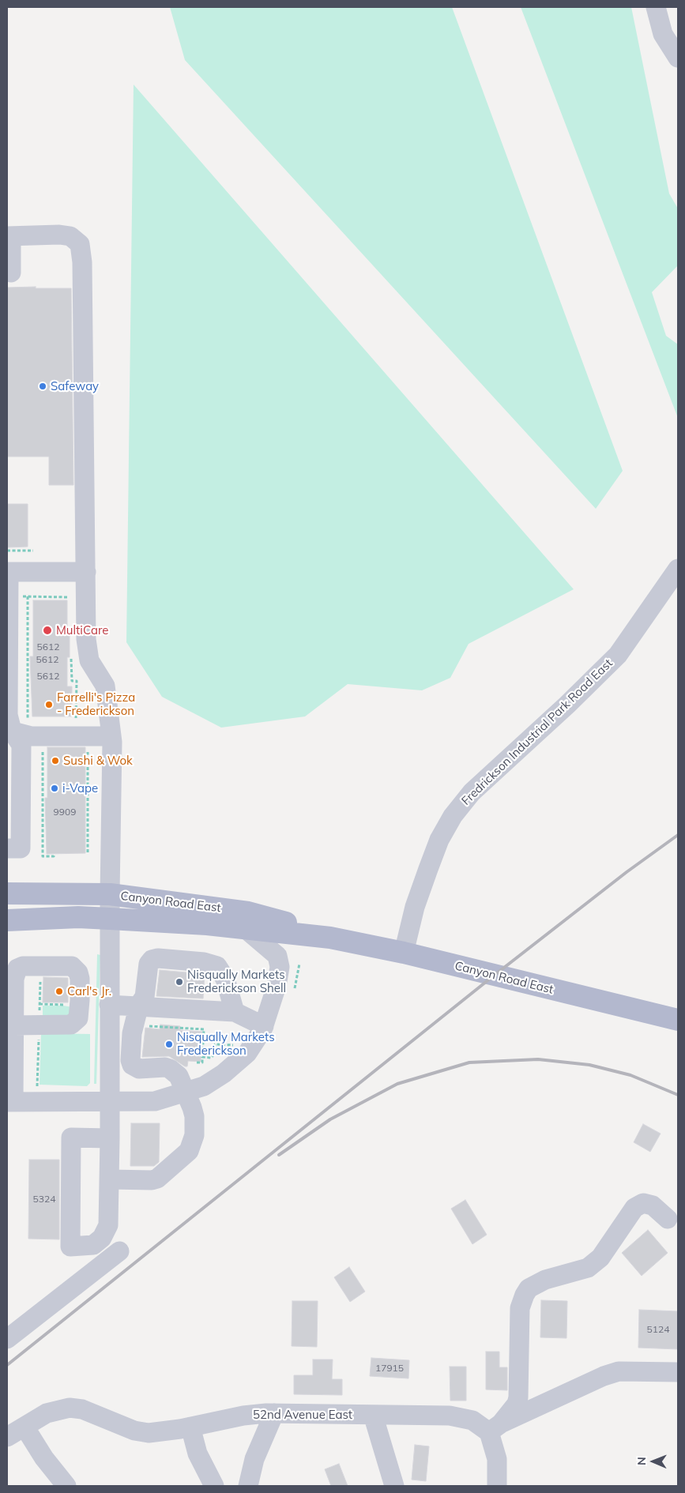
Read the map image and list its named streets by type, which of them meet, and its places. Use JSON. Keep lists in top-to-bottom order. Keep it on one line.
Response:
{"streets":{"main road":["Canyon Road East"],"street":["Fredrickson Industrial Park Road East","52nd Avenue East"]},"crossings":[["Fredrickson Industrial Park Road East","Canyon Road East"]],"places":["Safeway","MultiCare","Farrelli's Pizza - Frederickson","Sushi & Wok","i-Vape","Nisqually Markets Frederickson Shell","Carl's Jr.","Nisqually Markets Frederickson"],"house_numbers":["5612","5612","5612","9909","5324","5124","17915"],"north":"left"}
